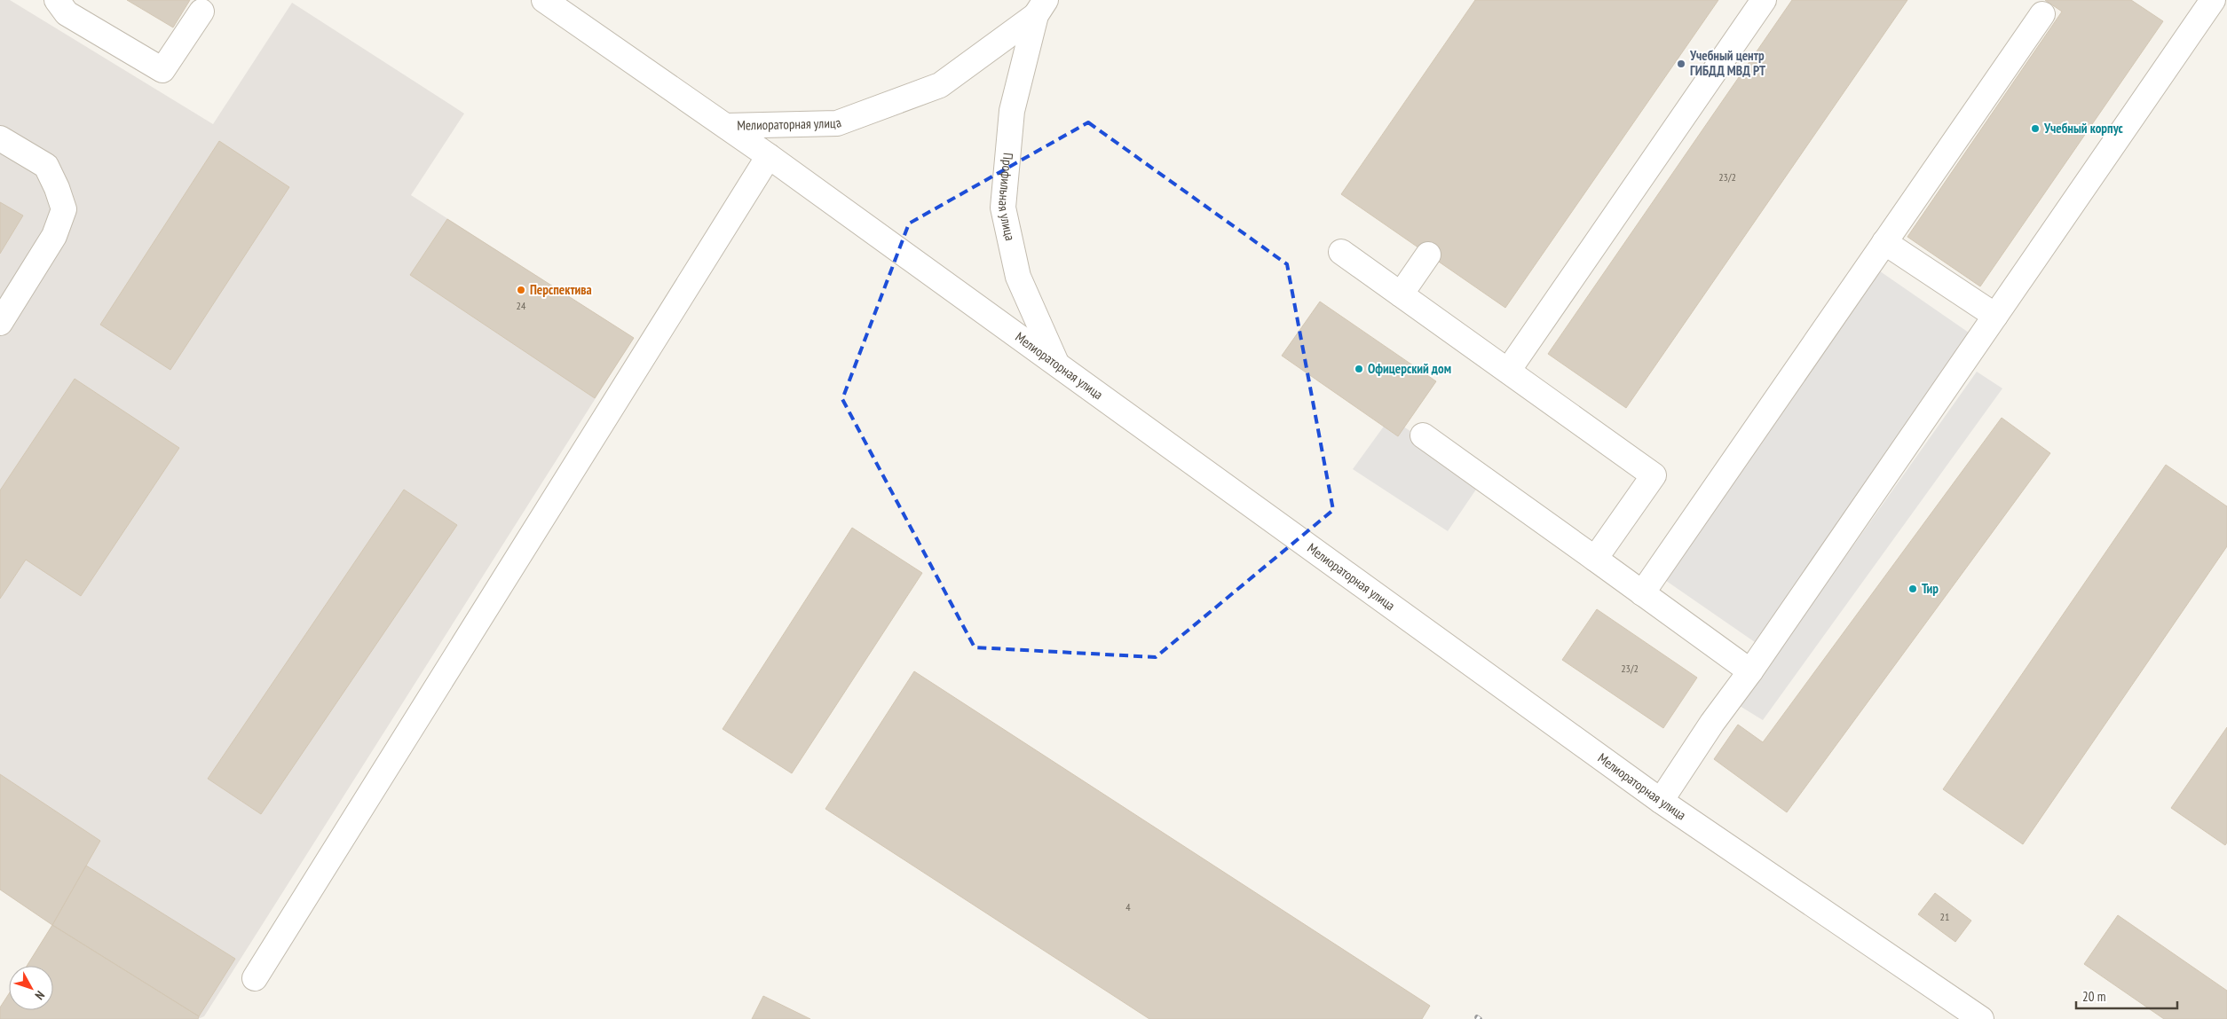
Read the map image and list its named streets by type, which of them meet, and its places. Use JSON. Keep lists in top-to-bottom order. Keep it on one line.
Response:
{"streets":{"street":["Мелиораторная улица","Профильная улица"]},"crossings":[["Мелиораторная улица","Профильная улица"]],"places":["Учебный центр ГИБДД МВД РТ","Учебный корпус","Перспектива","Офицерский дом","Тир"],"house_numbers":["23/2","24","23/2","4","21"],"scale_bar":"20 m","north":"bottom right"}
